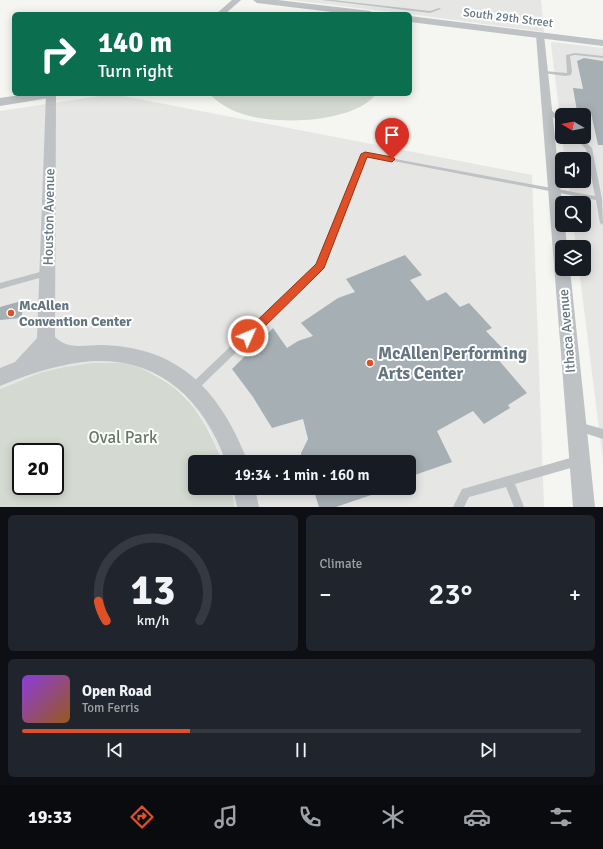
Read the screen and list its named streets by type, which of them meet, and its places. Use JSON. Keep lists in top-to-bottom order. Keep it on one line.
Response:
{"streets":{"street":["South 29th Street","Houston Avenue","Ithaca Avenue"]},"crossings":[["South 29th Street","Ithaca Avenue"]],"parks":["Oval Park"],"places":["McAllen Convention Center","McAllen Performing Arts Center"],"north":"left","page":{"turn":["140 m","Turn right"],"limit":"20","trip":"19:34 · 1 min · 160 m","tile":"Climate","heat":["−","23°","+"],"song":["Open Road","Tom Ferris"],"tabs":"19:33","gauge":["13","km/h"]}}
